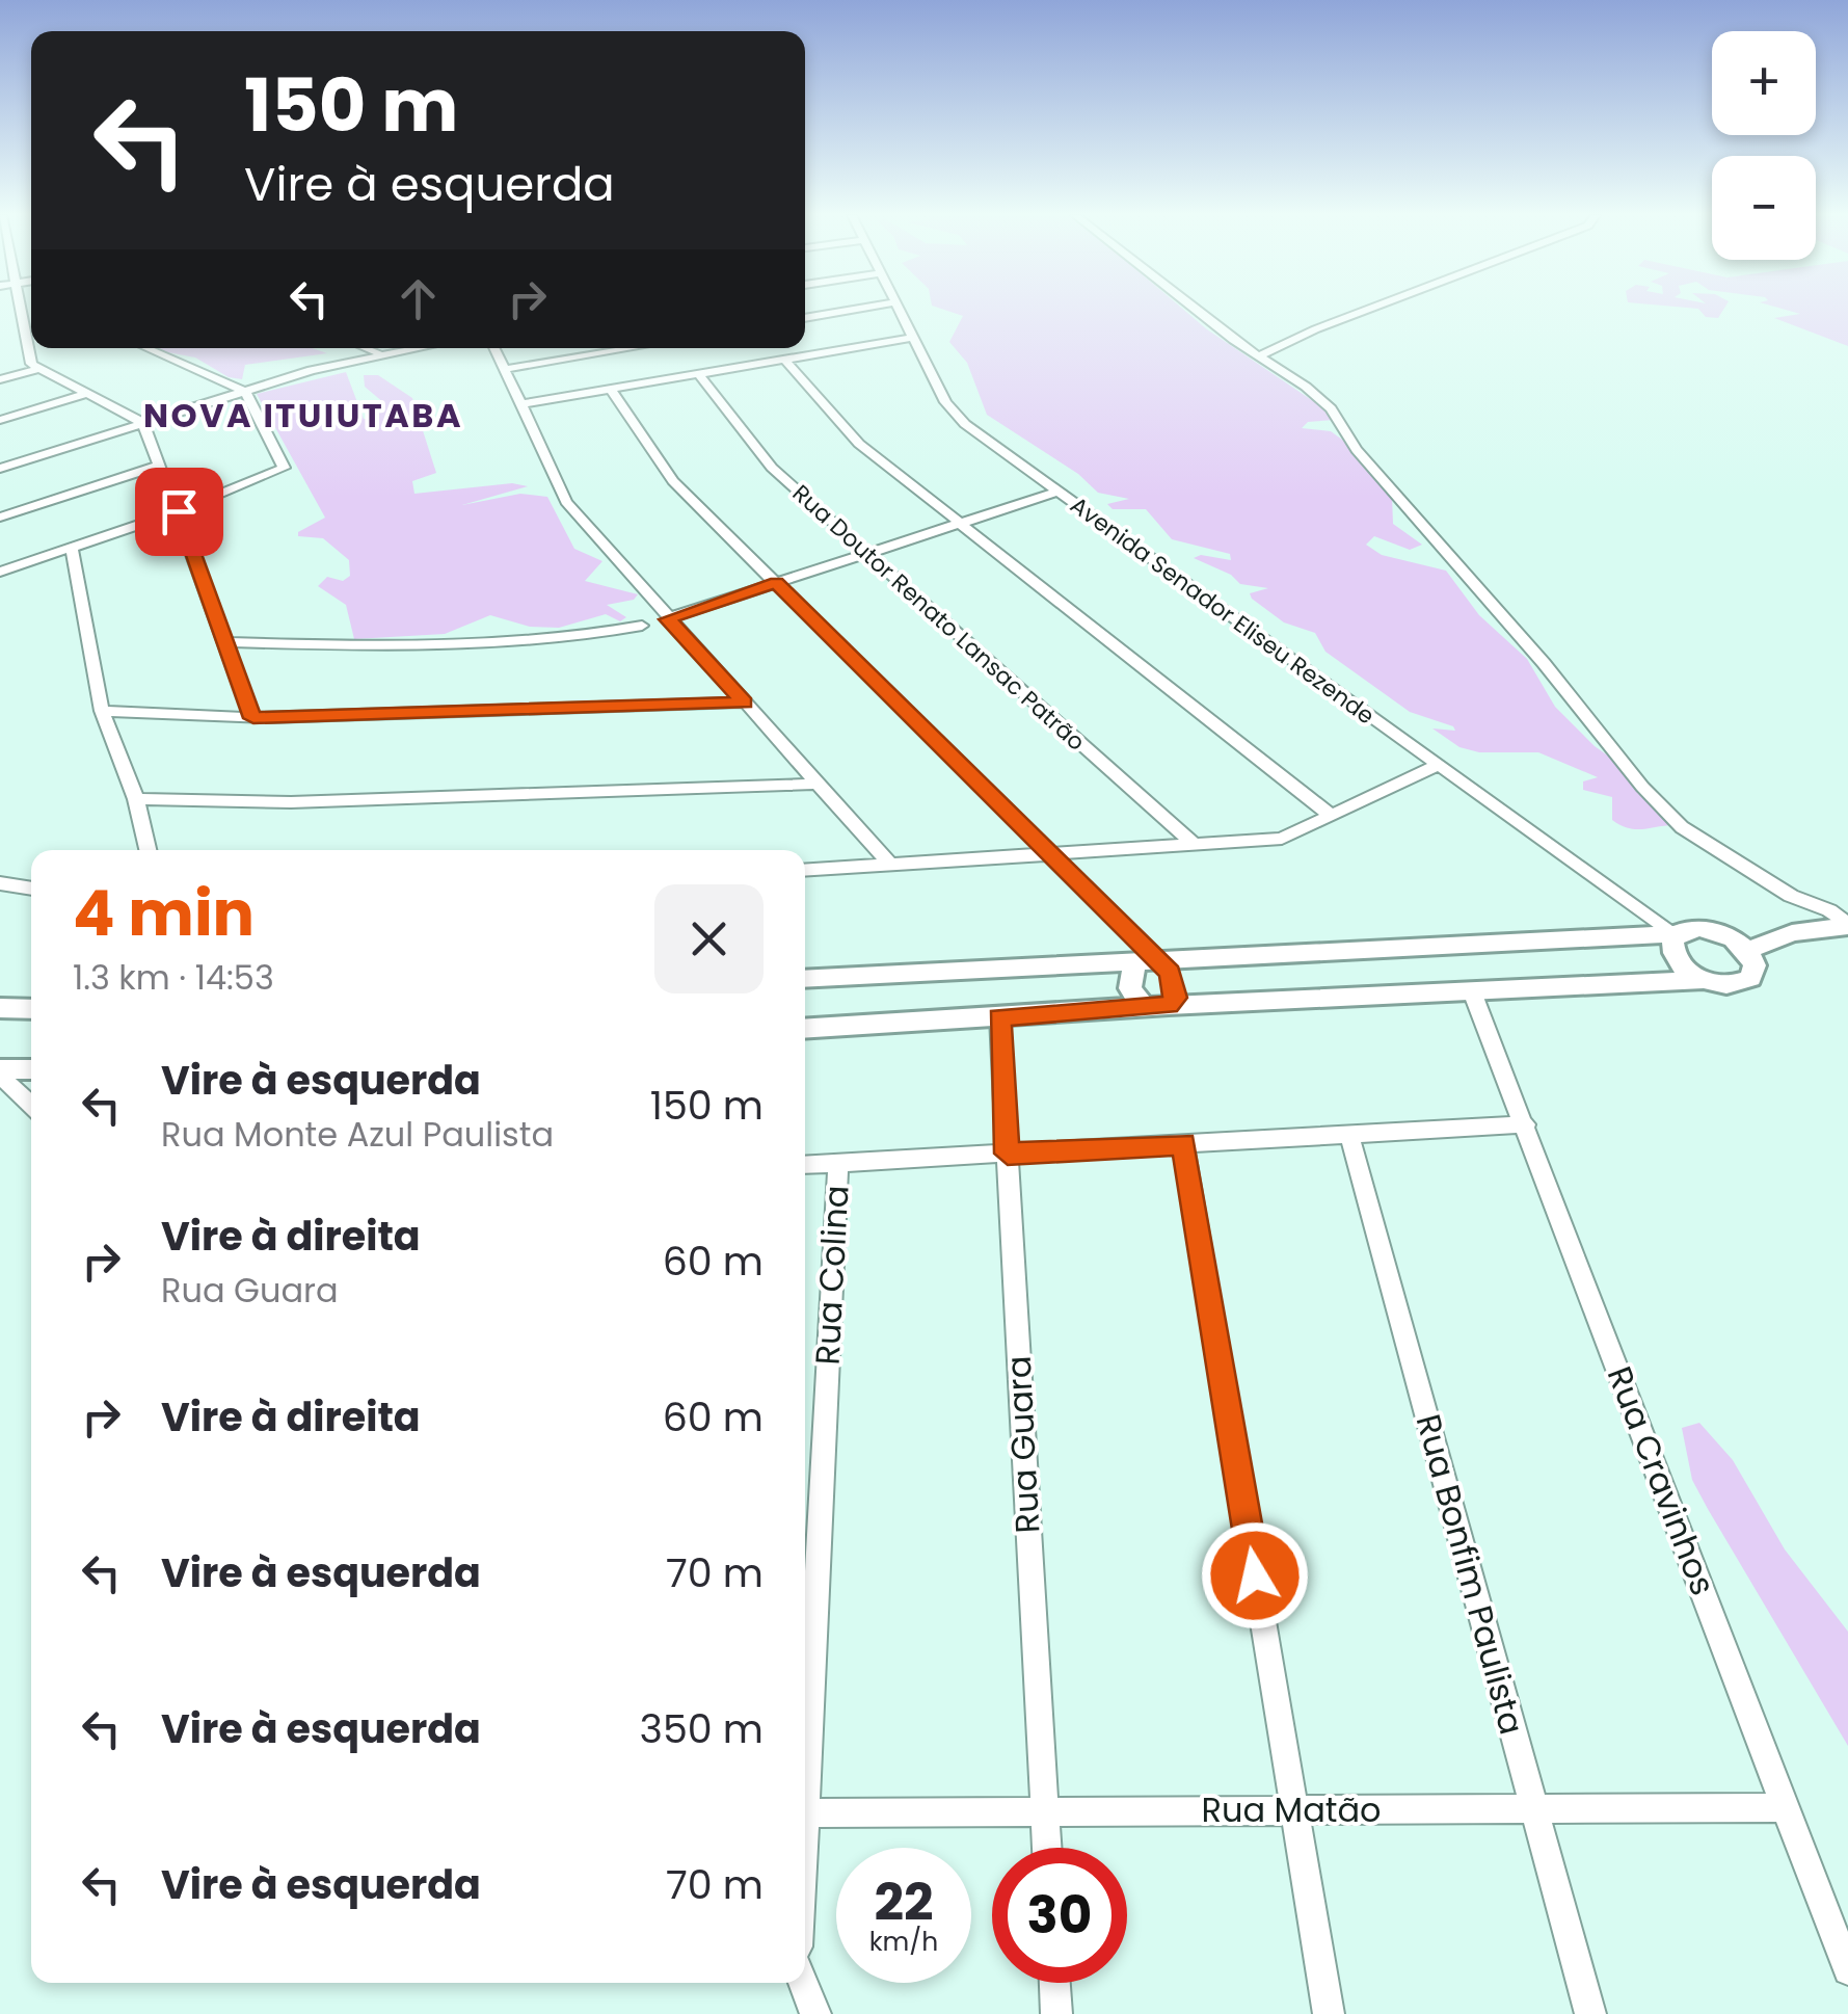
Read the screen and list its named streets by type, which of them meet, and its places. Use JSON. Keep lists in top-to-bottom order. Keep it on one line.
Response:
{"streets":{"street":["Avenida Senador Eliseu Rezende","Rua Doutor Renato Lansac Patrão","Rua Colina","Rua Guara","Rua Cravinhos","Rua Bonfim Paulista","Rua Matão"]},"crossings":[["Rua Guara","Rua Matão"],["Rua Cravinhos","Rua Matão"],["Rua Bonfim Paulista","Rua Matão"]],"districts":["NOVA ITUIUTABA"],"page":{"map_buttons":["+","−"],"turn":["150 m","Vire à esquerda"],"heading":["4 min","1.3 km · 14:53"],"list":[{"name":"Vire à esquerda","note":"Rua Monte Azul Paulista","value":"150 m"},{"name":"Vire à direita","note":"Rua Guara","value":"60 m"},{"name":"Vire à direita","value":"60 m"},{"name":"Vire à esquerda","value":"70 m"},{"name":"Vire à esquerda","value":"350 m"},{"name":"Vire à esquerda","value":"70 m"}],"speed":"22 km/h","limit":"30"}}
